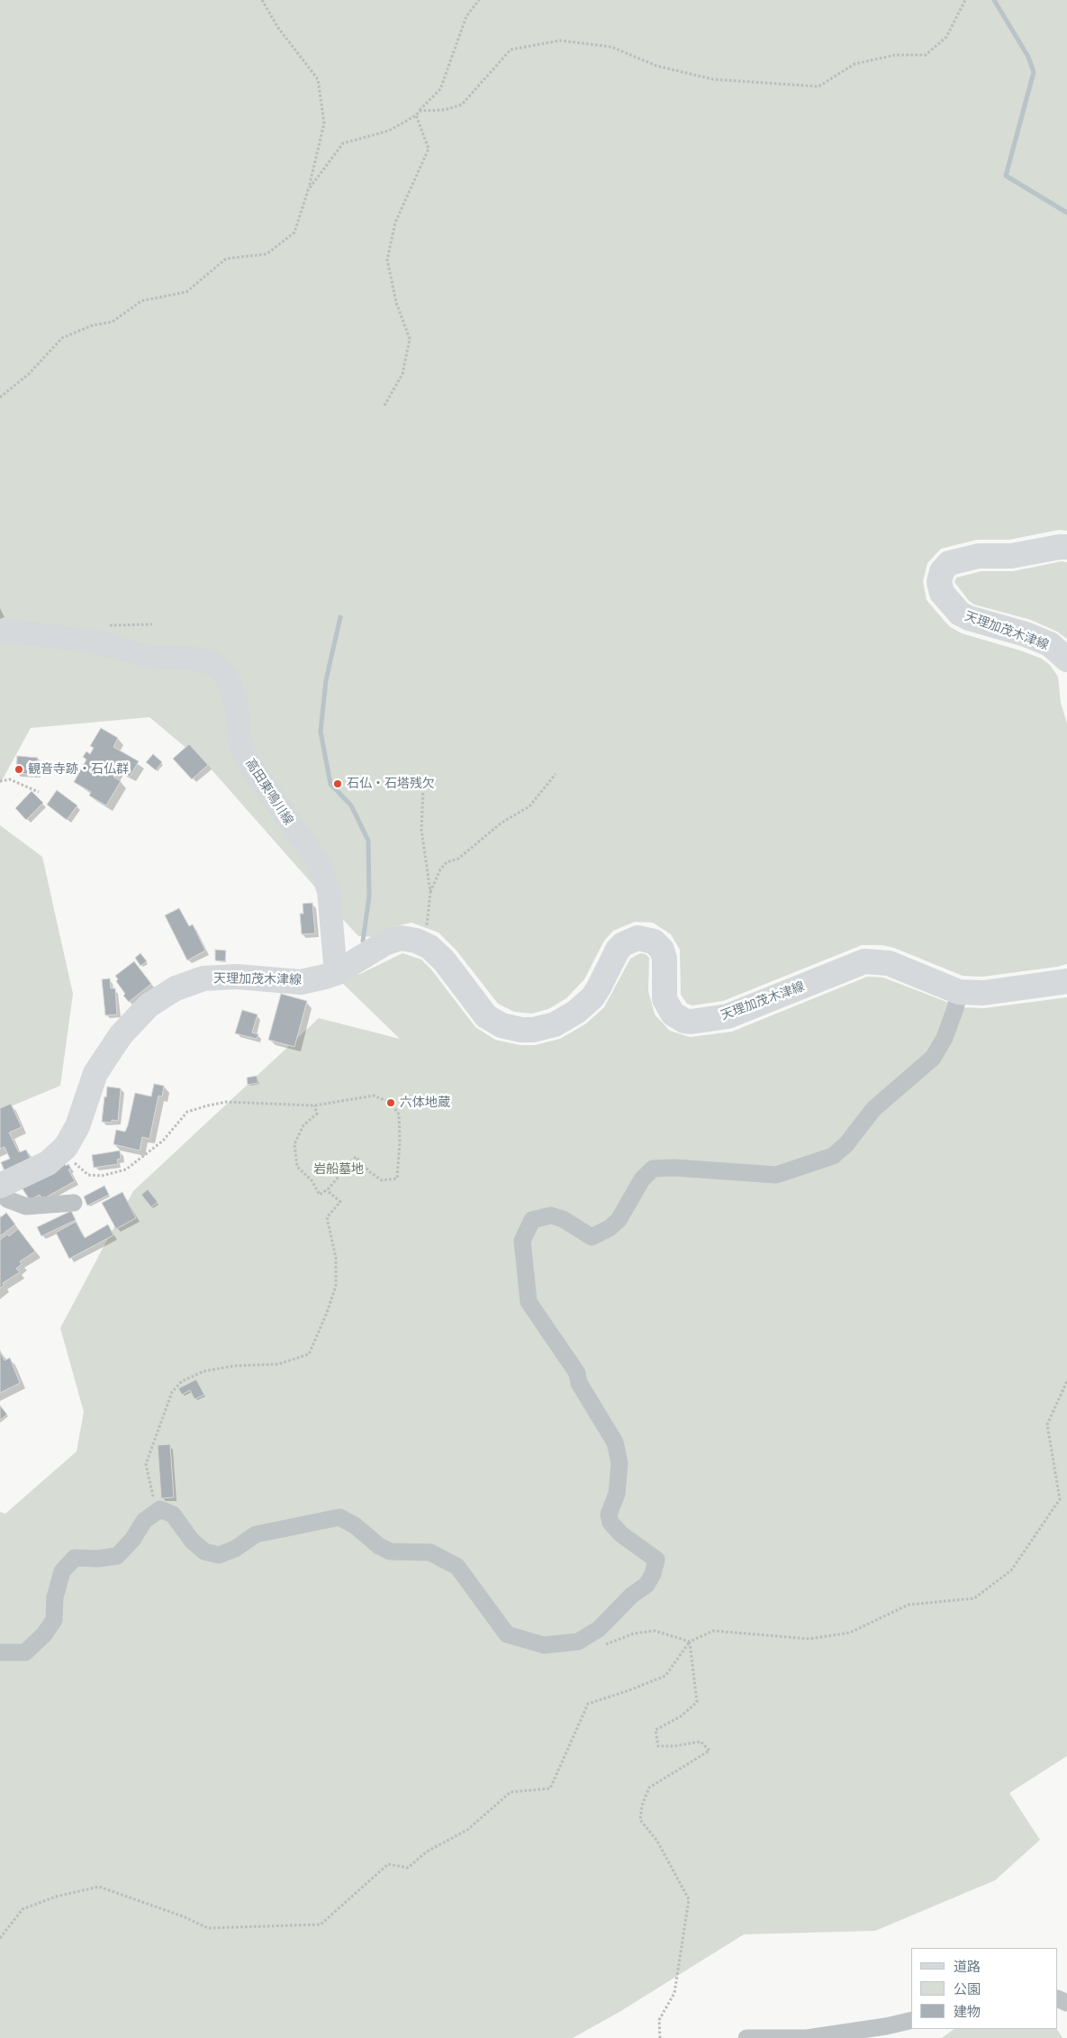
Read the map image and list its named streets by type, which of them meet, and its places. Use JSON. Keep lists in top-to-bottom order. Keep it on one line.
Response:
{"streets":{"main road":["天理加茂木津線","高田東鳴川線"]},"crossings":[["天理加茂木津線","高田東鳴川線"]],"parks":["岩船墓地"],"places":["観音寺跡・石仏群","石仏・石塔残欠","六体地蔵"],"legend":["道路","公園","建物"]}
